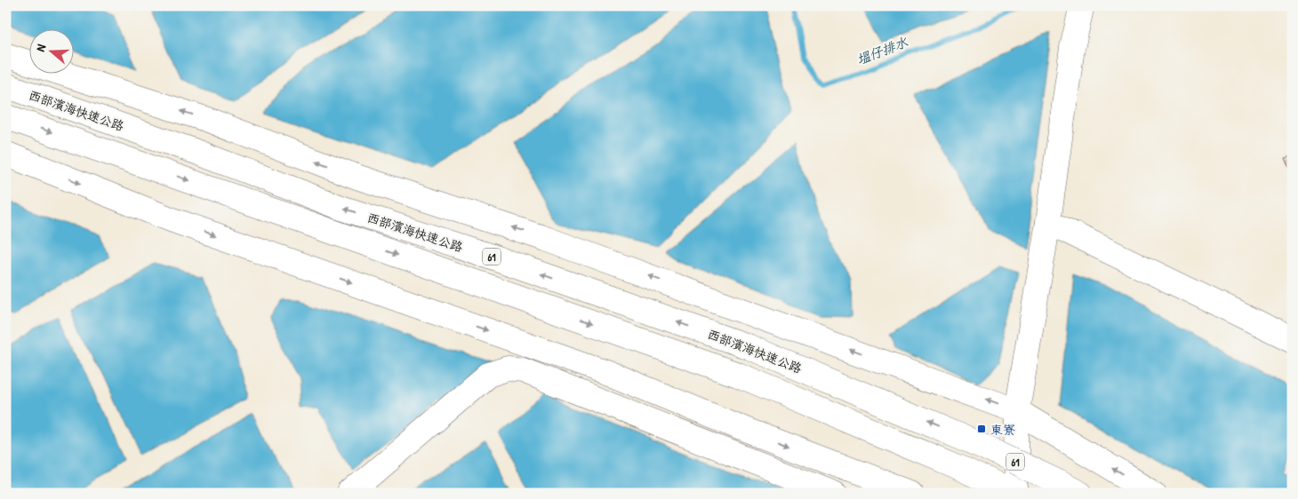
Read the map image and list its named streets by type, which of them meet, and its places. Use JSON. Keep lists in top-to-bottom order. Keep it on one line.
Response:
{"streets":{"main road":["西部濱海快速公路","61"]},"water":["塭仔排水"],"places":{"transit":["東寮"]},"north":"left"}
